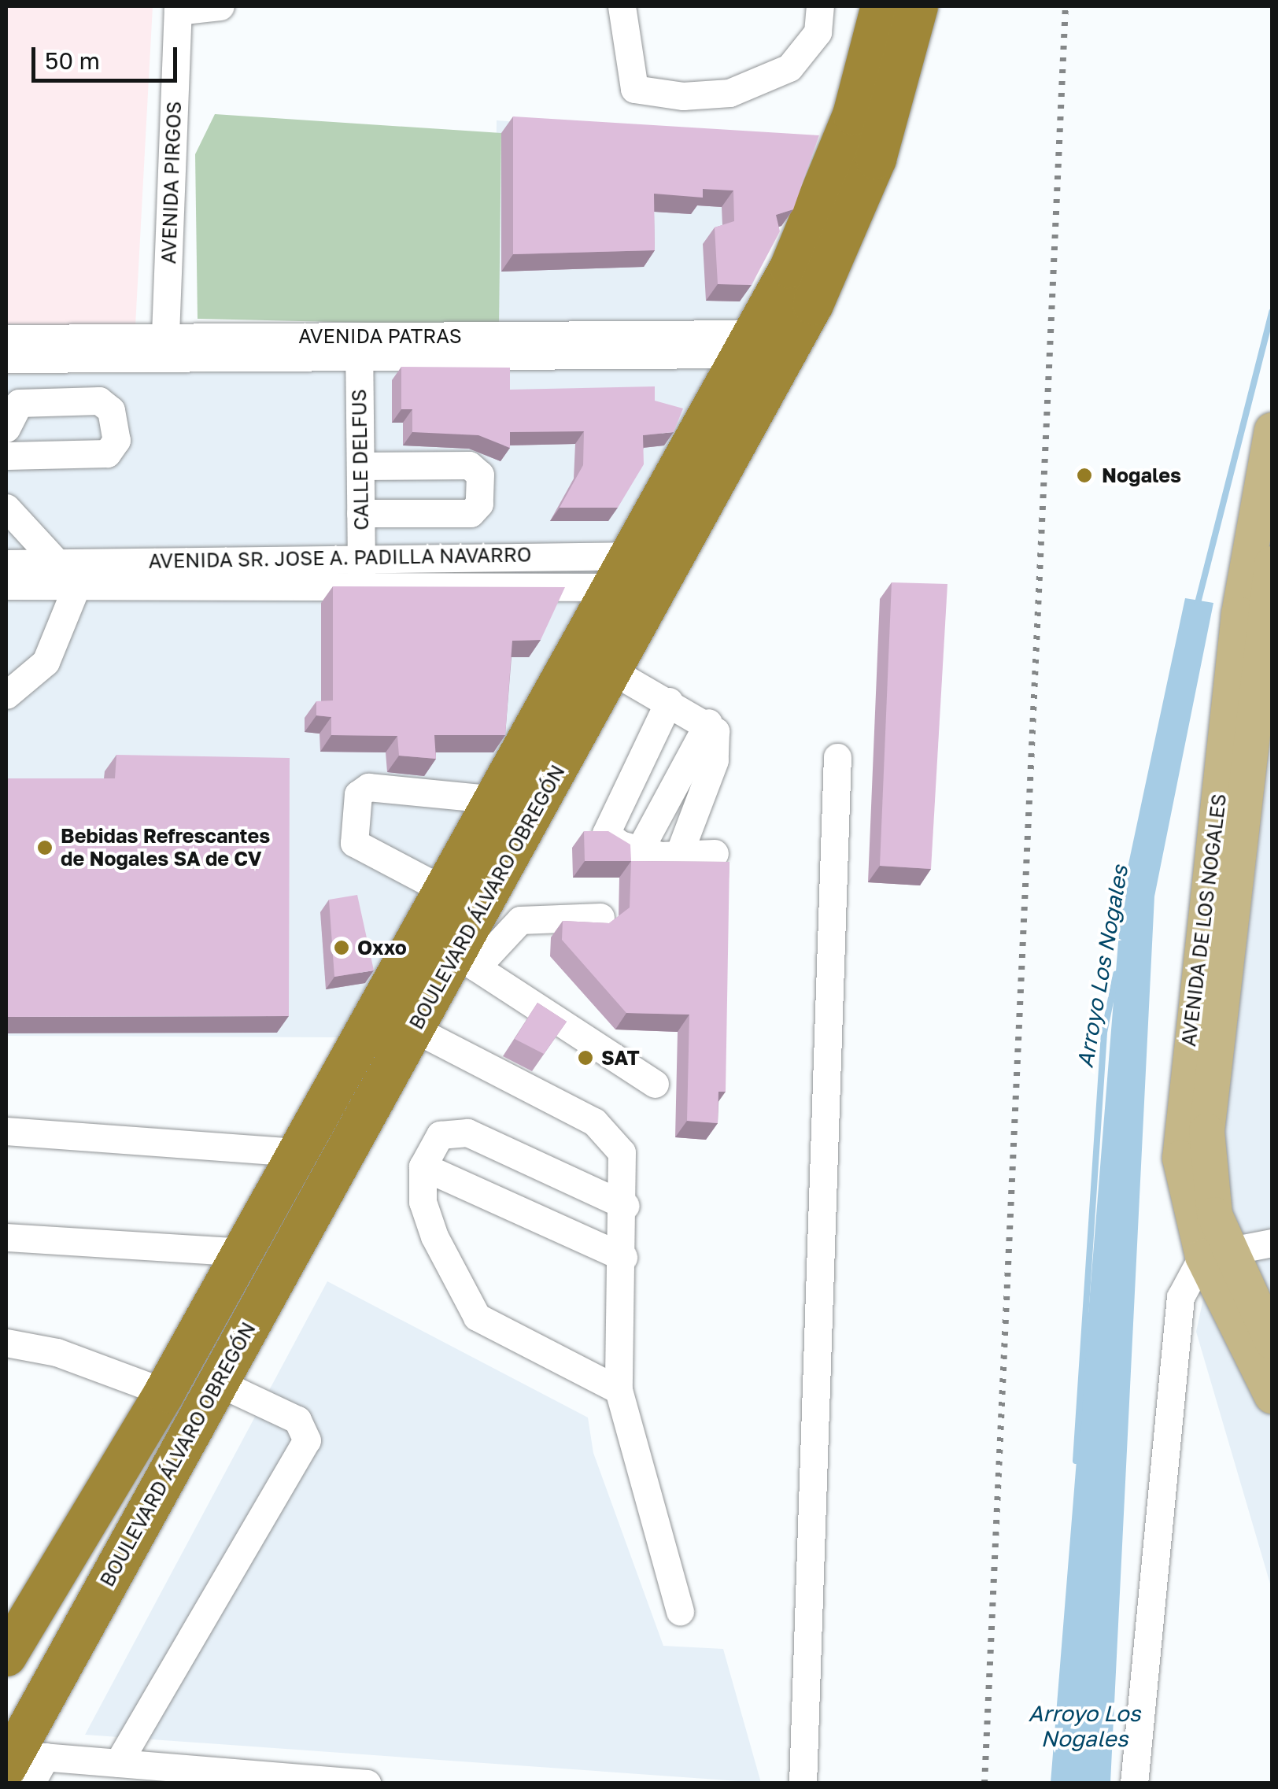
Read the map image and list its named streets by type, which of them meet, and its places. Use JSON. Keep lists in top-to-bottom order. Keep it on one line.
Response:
{"streets":{"highway":["BOULEVARD ÁLVARO OBREGÓN"],"main road":["AVENIDA DE LOS NOGALES"],"street":["AVENIDA PIRGOS","AVENIDA PATRAS","CALLE DELFUS","AVENIDA SR. JOSE A. PADILLA NAVARRO"]},"crossings":[["AVENIDA PIRGOS","AVENIDA PATRAS"],["AVENIDA PATRAS","CALLE DELFUS"],["AVENIDA PATRAS","BOULEVARD ÁLVARO OBREGÓN"],["CALLE DELFUS","AVENIDA SR. JOSE A. PADILLA NAVARRO"],["AVENIDA SR. JOSE A. PADILLA NAVARRO","BOULEVARD ÁLVARO OBREGÓN"]],"water":["Arroyo Los Nogales"],"places":["Nogales","Bebidas Refrescantes de Nogales SA de CV","Oxxo","SAT"],"scale_bar":"50 m"}
